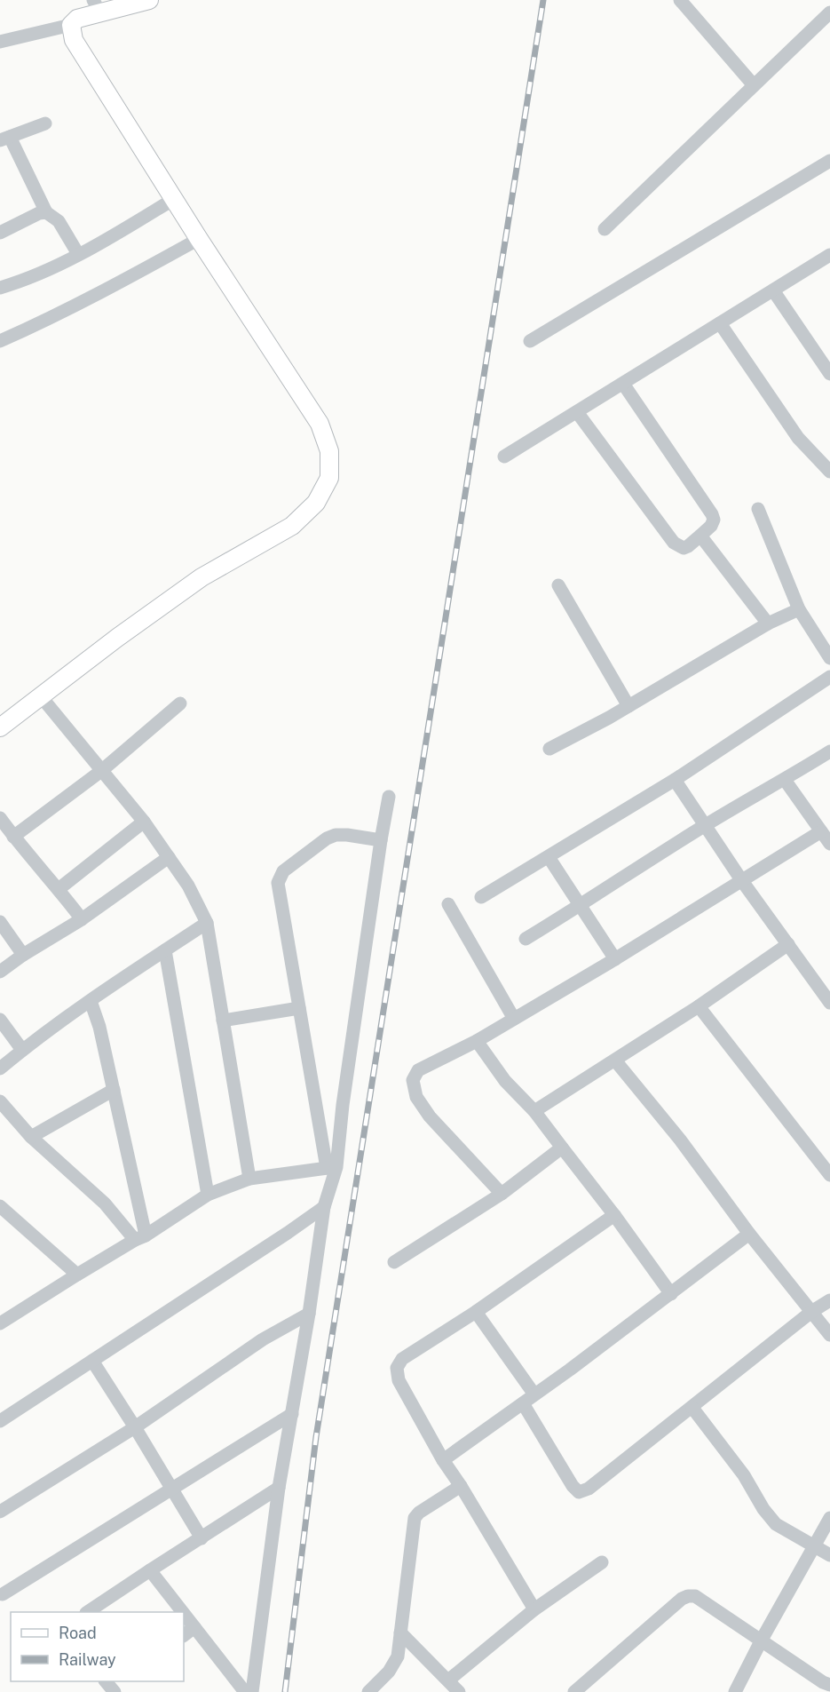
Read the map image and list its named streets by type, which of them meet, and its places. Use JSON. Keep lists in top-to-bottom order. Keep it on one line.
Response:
{"legend":["Road","Railway"]}
